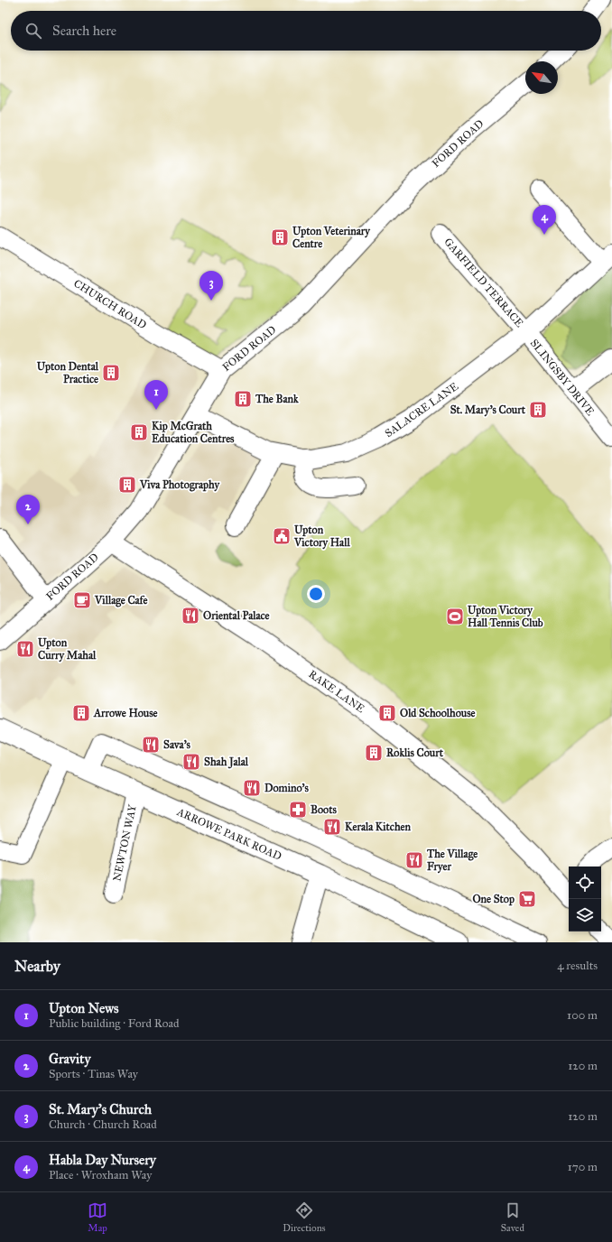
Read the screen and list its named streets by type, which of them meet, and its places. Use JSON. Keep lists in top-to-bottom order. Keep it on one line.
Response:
{"streets":{"main road":["ARROWE PARK ROAD"],"street":["FORD ROAD","GARFIELD TERRACE","CHURCH ROAD","SLINGSBY DRIVE","SALACRE LANE","RAKE LANE","NEWTON WAY"]},"crossings":[["FORD ROAD","CHURCH ROAD"],["FORD ROAD","SALACRE LANE"],["FORD ROAD","RAKE LANE"],["GARFIELD TERRACE","SLINGSBY DRIVE"],["GARFIELD TERRACE","SALACRE LANE"],["SLINGSBY DRIVE","SALACRE LANE"],["ARROWE PARK ROAD","NEWTON WAY"]],"places":{"building":["Upton Veterinary Centre","Upton Dental Practice","The Bank","St. Mary's Court","Kip McGrath Education Centres","Viva Photography","Arrowe House","Old Schoolhouse","Roklis Court"],"public building":["Upton Victory Hall"],"cafe":["Village Cafe"],"restaurant":["Oriental Palace","Upton Curry Mahal","Sava's","Shah Jalal","Domino's","Kerala Kitchen","The Village Fryer"],"sports":["Upton Victory Hall Tennis Club"],"pharmacy":["Boots"],"supermarket":["One Stop"]},"north":"top left","page":{"search":"Search here","pins":["4","3","1","2"],"heading":["Nearby","4 results"],"list":[{"mark":"1","name":"Upton News","note":"Public building · Ford Road","value":"100 m"},{"mark":"2","name":"Gravity","note":"Sports · Tinas Way","value":"120 m"},{"mark":"3","name":"St. Mary's Church","note":"Church · Church Road","value":"120 m"},{"mark":"4","name":"Habla Day Nursery","note":"Place · Wroxham Way","value":"170 m"}],"nav":["Map","Directions","Saved"]}}
